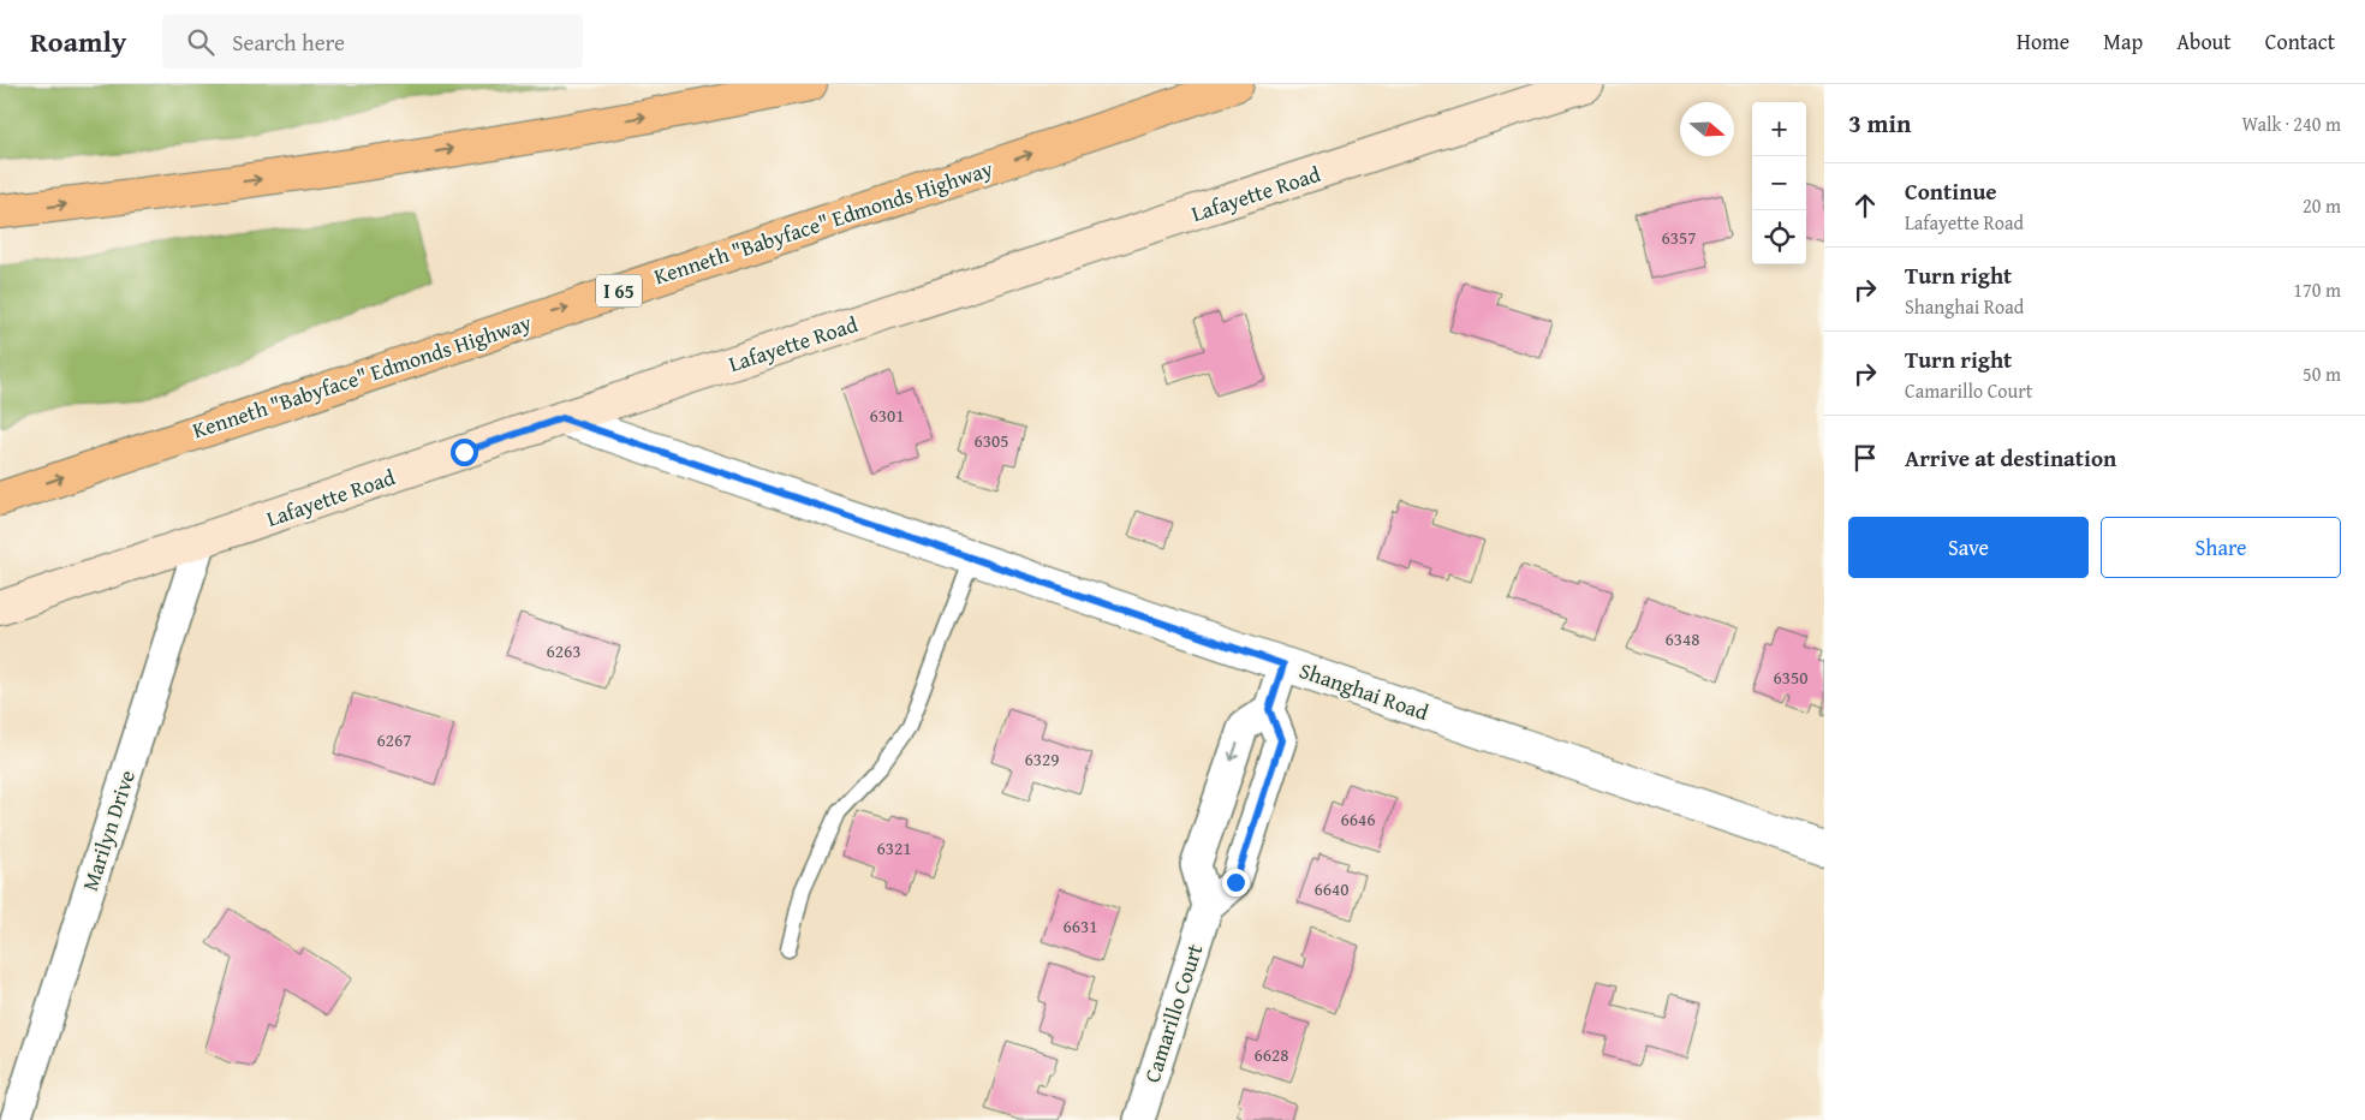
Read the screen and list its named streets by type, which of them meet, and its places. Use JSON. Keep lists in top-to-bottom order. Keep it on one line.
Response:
{"streets":{"highway":["Kenneth \"Babyface\" Edmonds Highway","I 65"],"main road":["Lafayette Road"],"street":["Shanghai Road","Marilyn Drive","Camarillo Court"]},"crossings":[["Lafayette Road","Shanghai Road"],["Lafayette Road","Marilyn Drive"]],"house_numbers":["6357","6301","6305","6348","6263","6350","6267","6329","6646","6321","6640","6631","6628"],"north":"right","page":{"header":"Roamly","search":"Search here","nav":["Home","Map","About","Contact"],"heading":["3 min","Walk · 240 m"],"map_buttons":["+","−"],"list":[["Continue","Lafayette Road","20 m"],["Turn right","Shanghai Road","170 m"],["Turn right","Camarillo Court","50 m"],"Arrive at destination"],"buttons":["Save","Share"]}}
